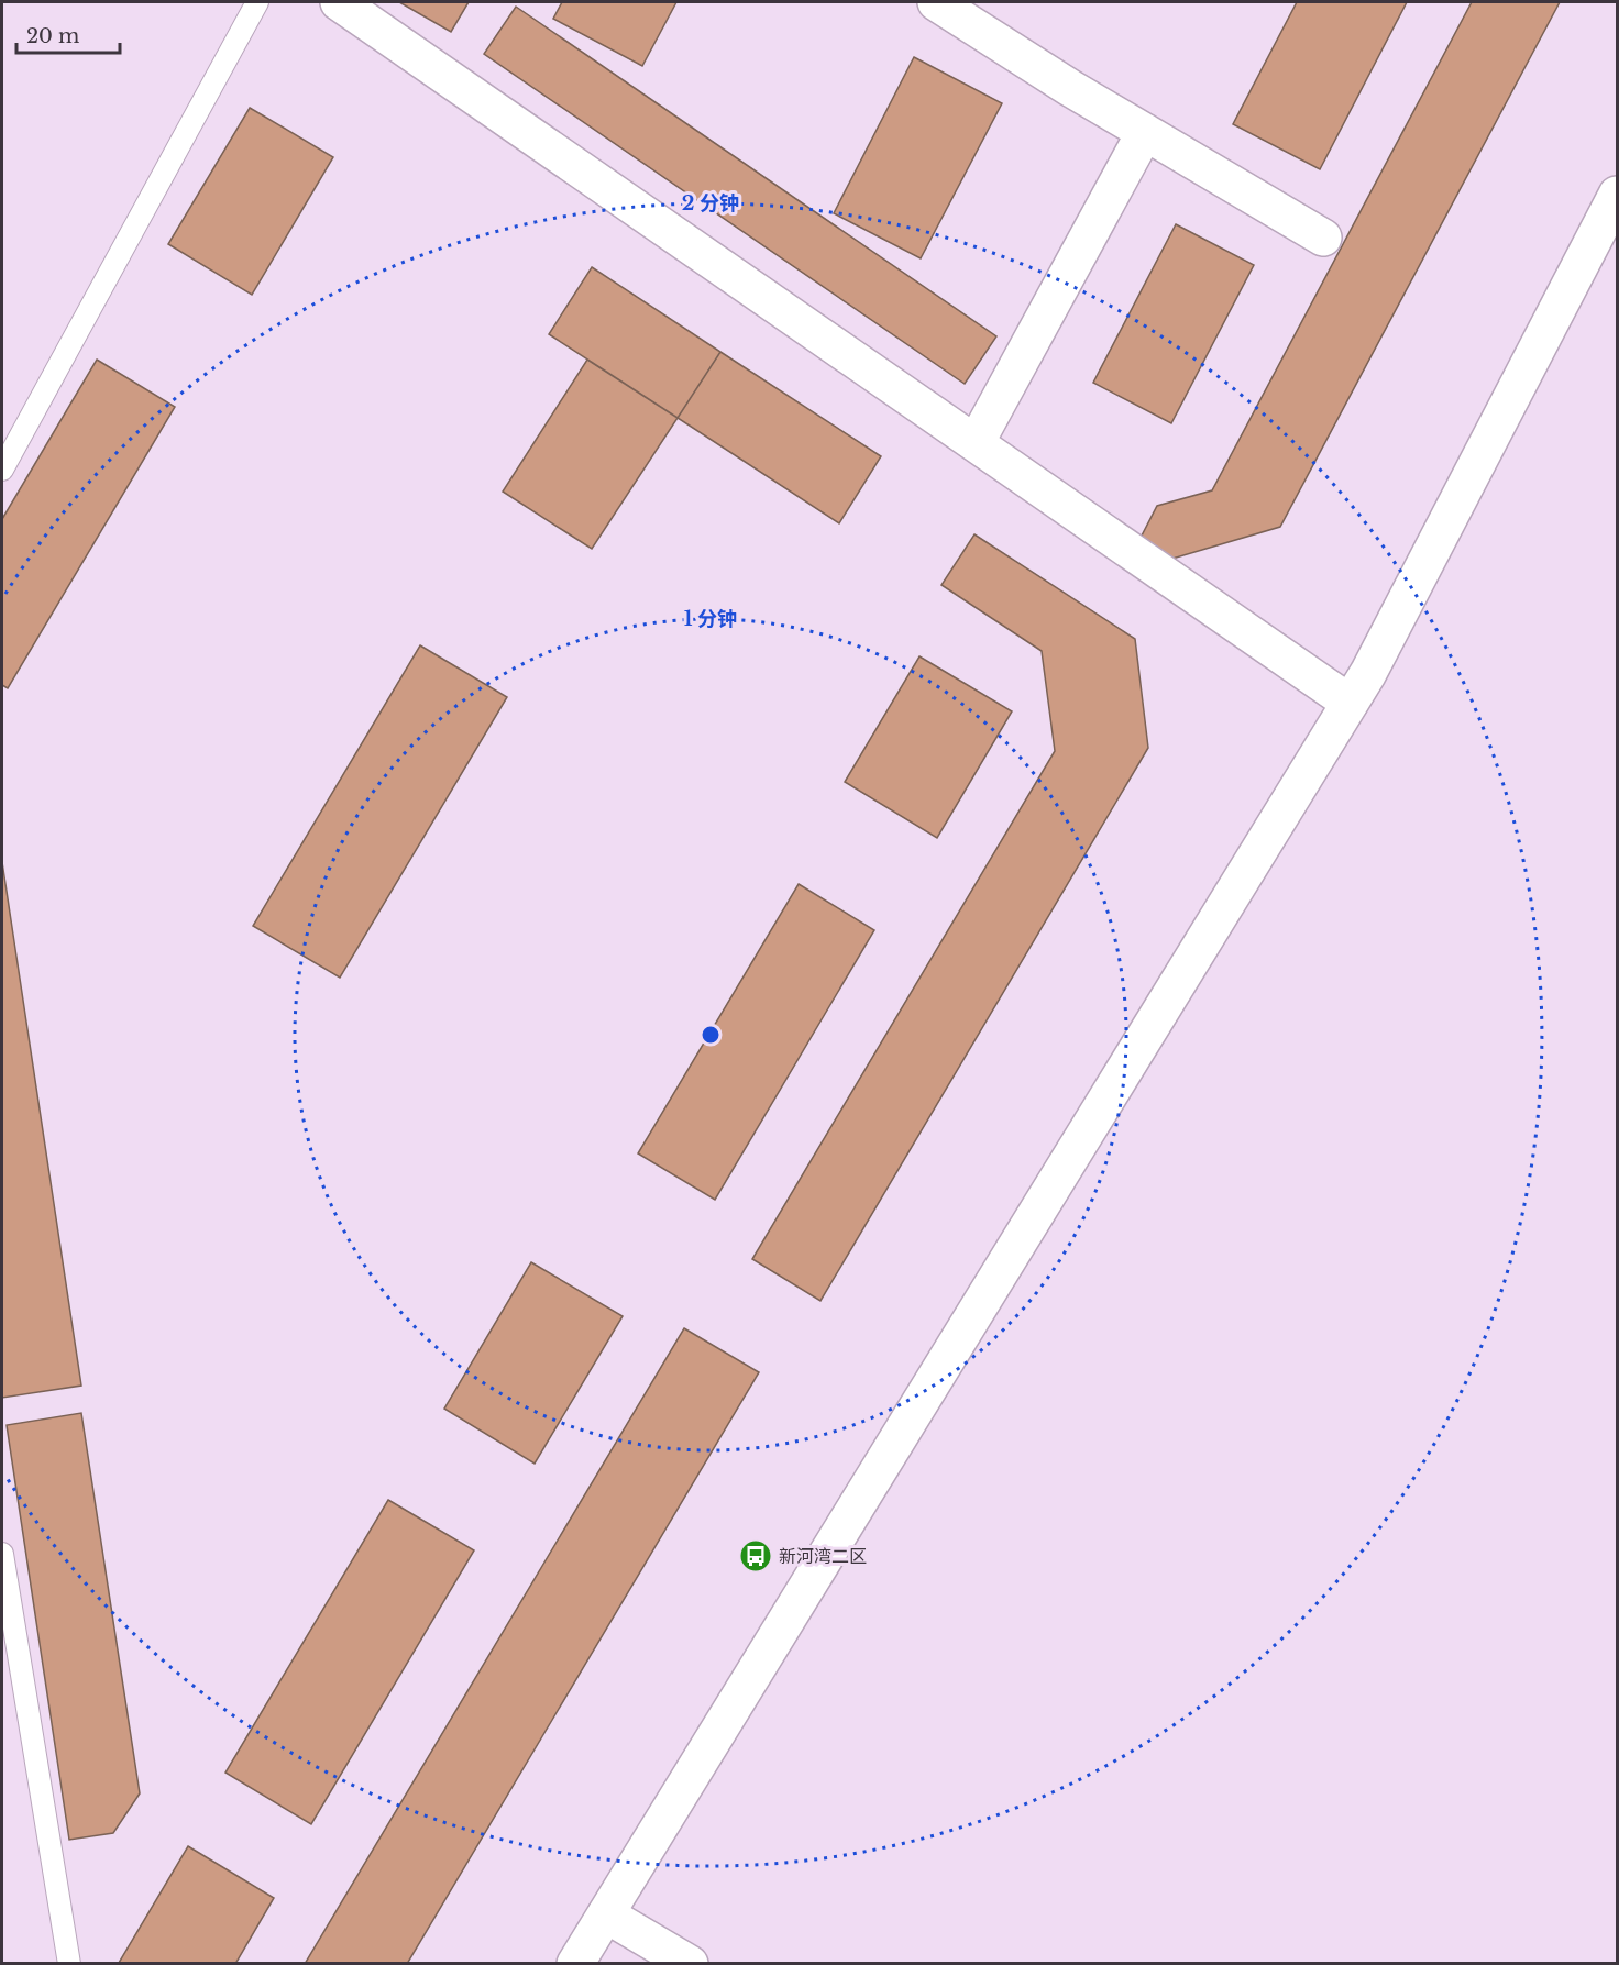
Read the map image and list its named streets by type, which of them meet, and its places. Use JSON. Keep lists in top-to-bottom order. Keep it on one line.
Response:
{"places":{"bus stop":["新河湾二区"]},"scale_bar":"20 m","rings":["2 分钟","1 分钟"]}
